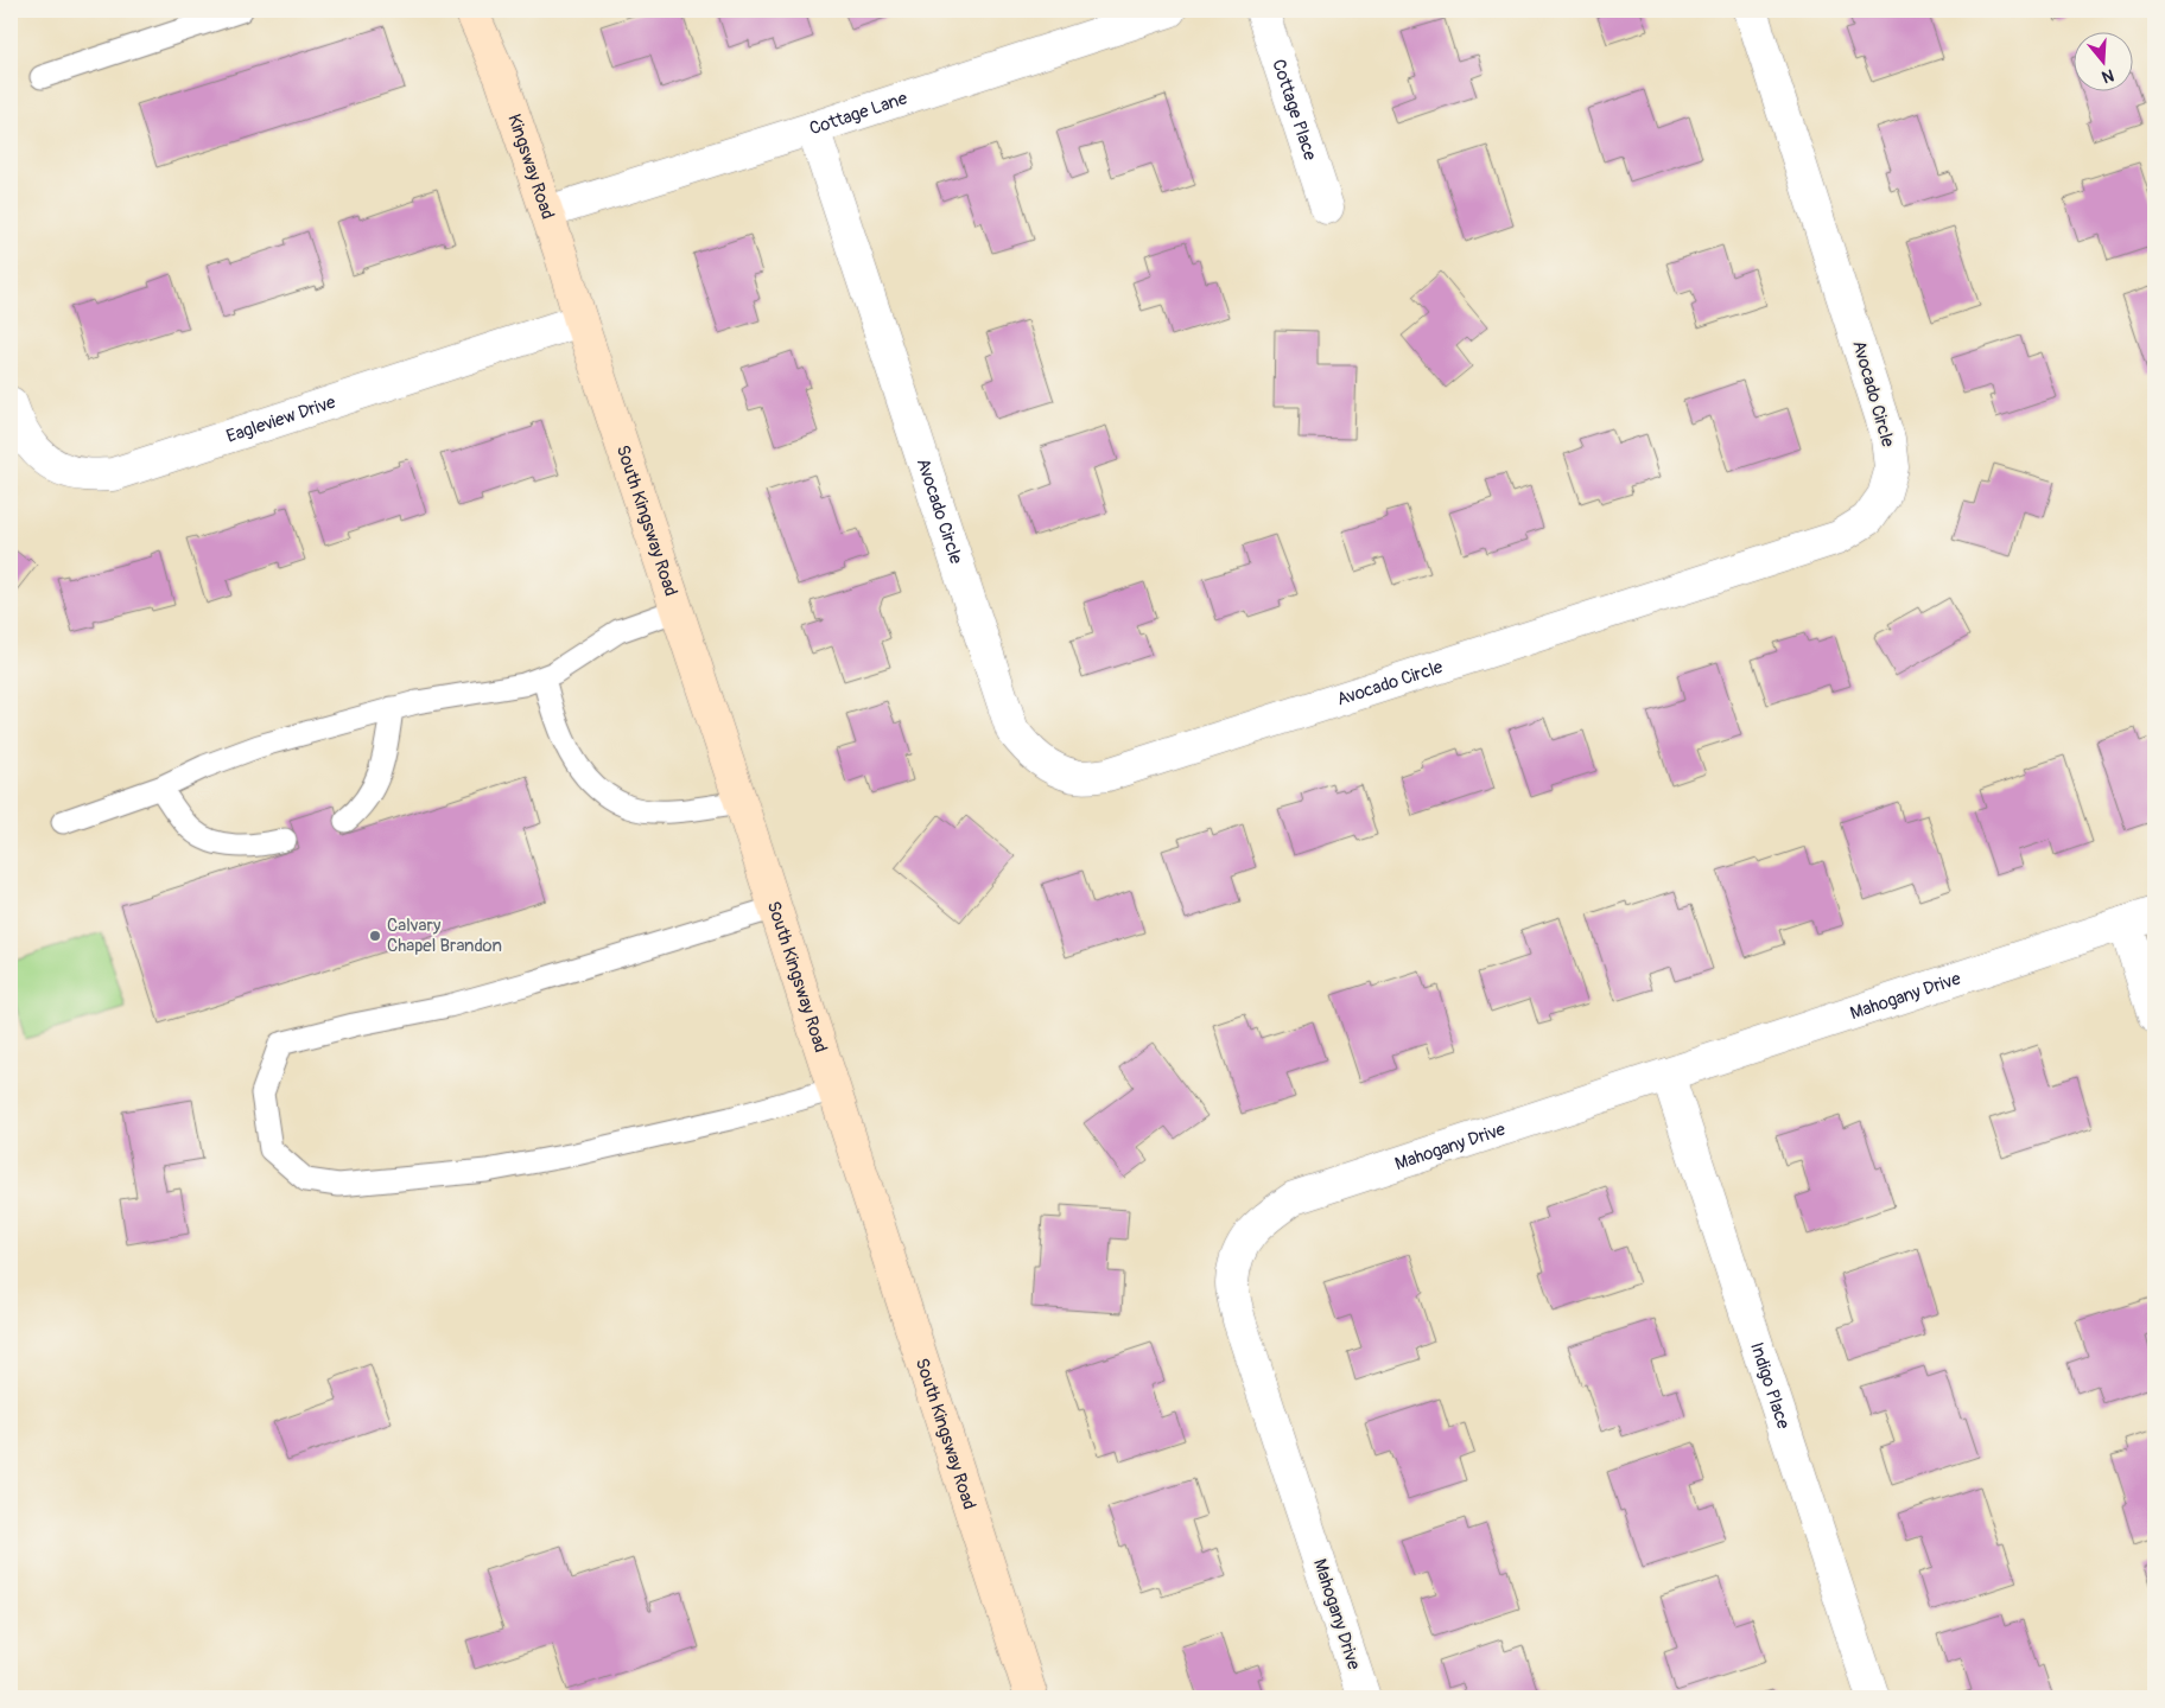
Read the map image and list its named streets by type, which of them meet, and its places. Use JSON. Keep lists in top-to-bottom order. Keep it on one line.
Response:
{"streets":{"street":["Cottage Place","Cottage Lane","Kingsway Road","Avocado Circle","Eagleview Drive","South Kingsway Road","Mahogany Drive","Indigo Place"]},"crossings":[["Cottage Lane","Kingsway Road"],["Cottage Lane","Avocado Circle"],["Kingsway Road","South Kingsway Road"],["Eagleview Drive","South Kingsway Road"],["Mahogany Drive","Indigo Place"]],"places":["Calvary Chapel Brandon"],"north":"bottom"}
